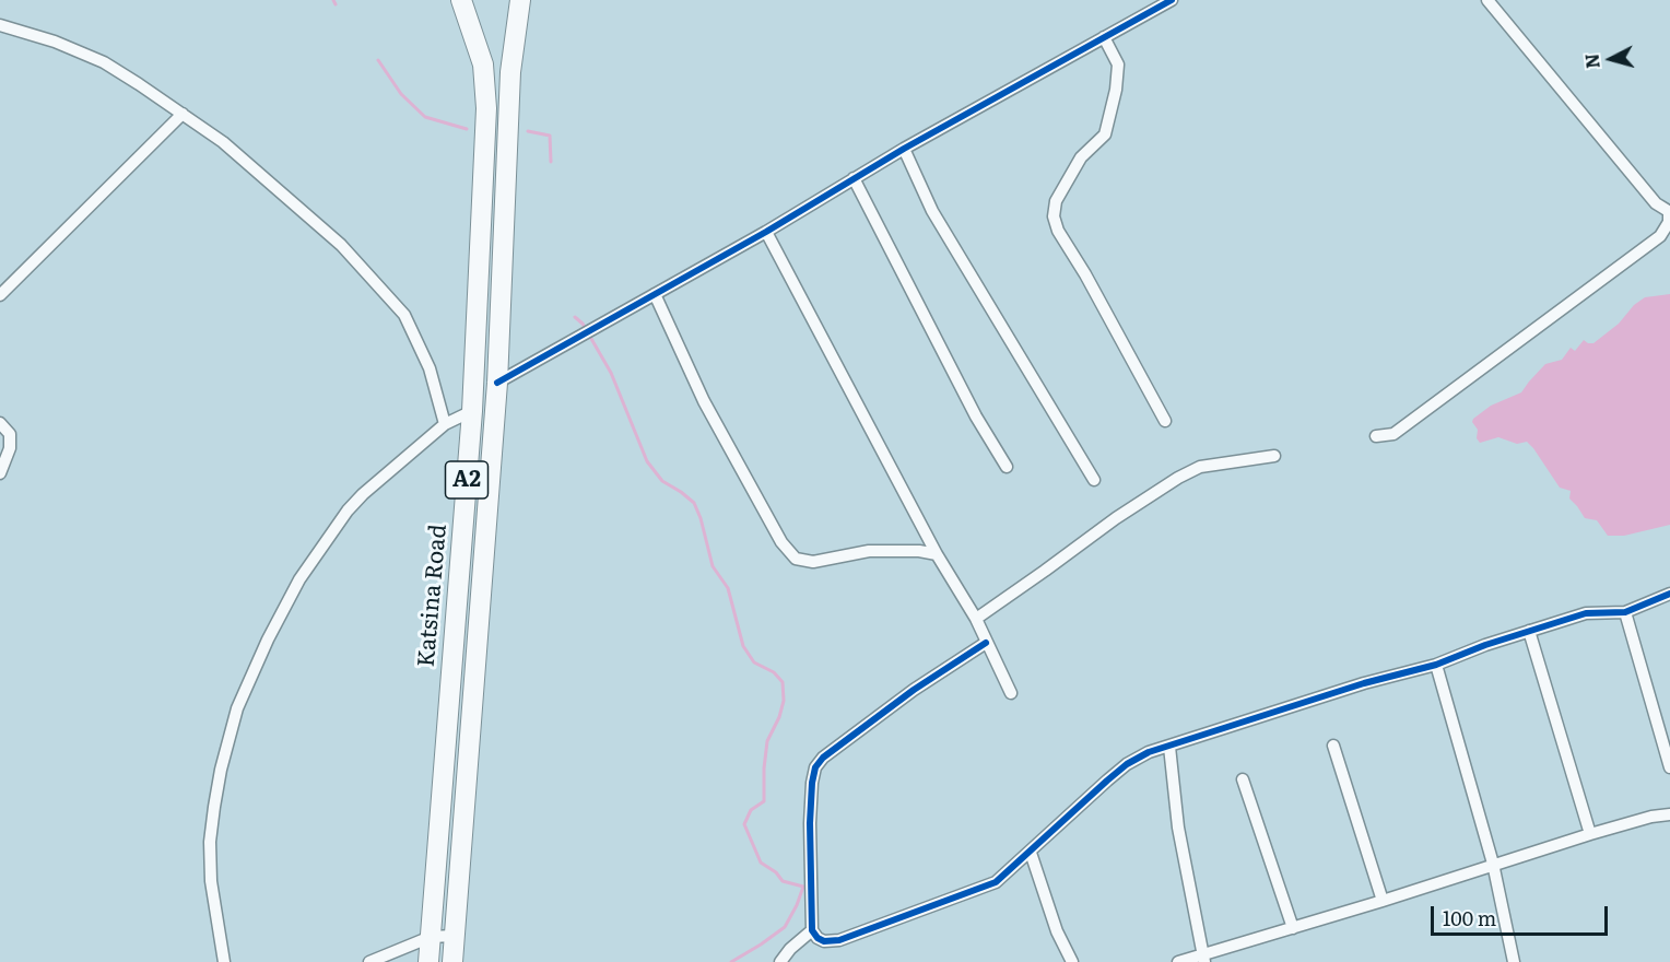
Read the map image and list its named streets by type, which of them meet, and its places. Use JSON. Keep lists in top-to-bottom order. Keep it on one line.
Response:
{"streets":{"highway":["A2","Katsina Road"]},"scale_bar":"100 m","north":"left"}
